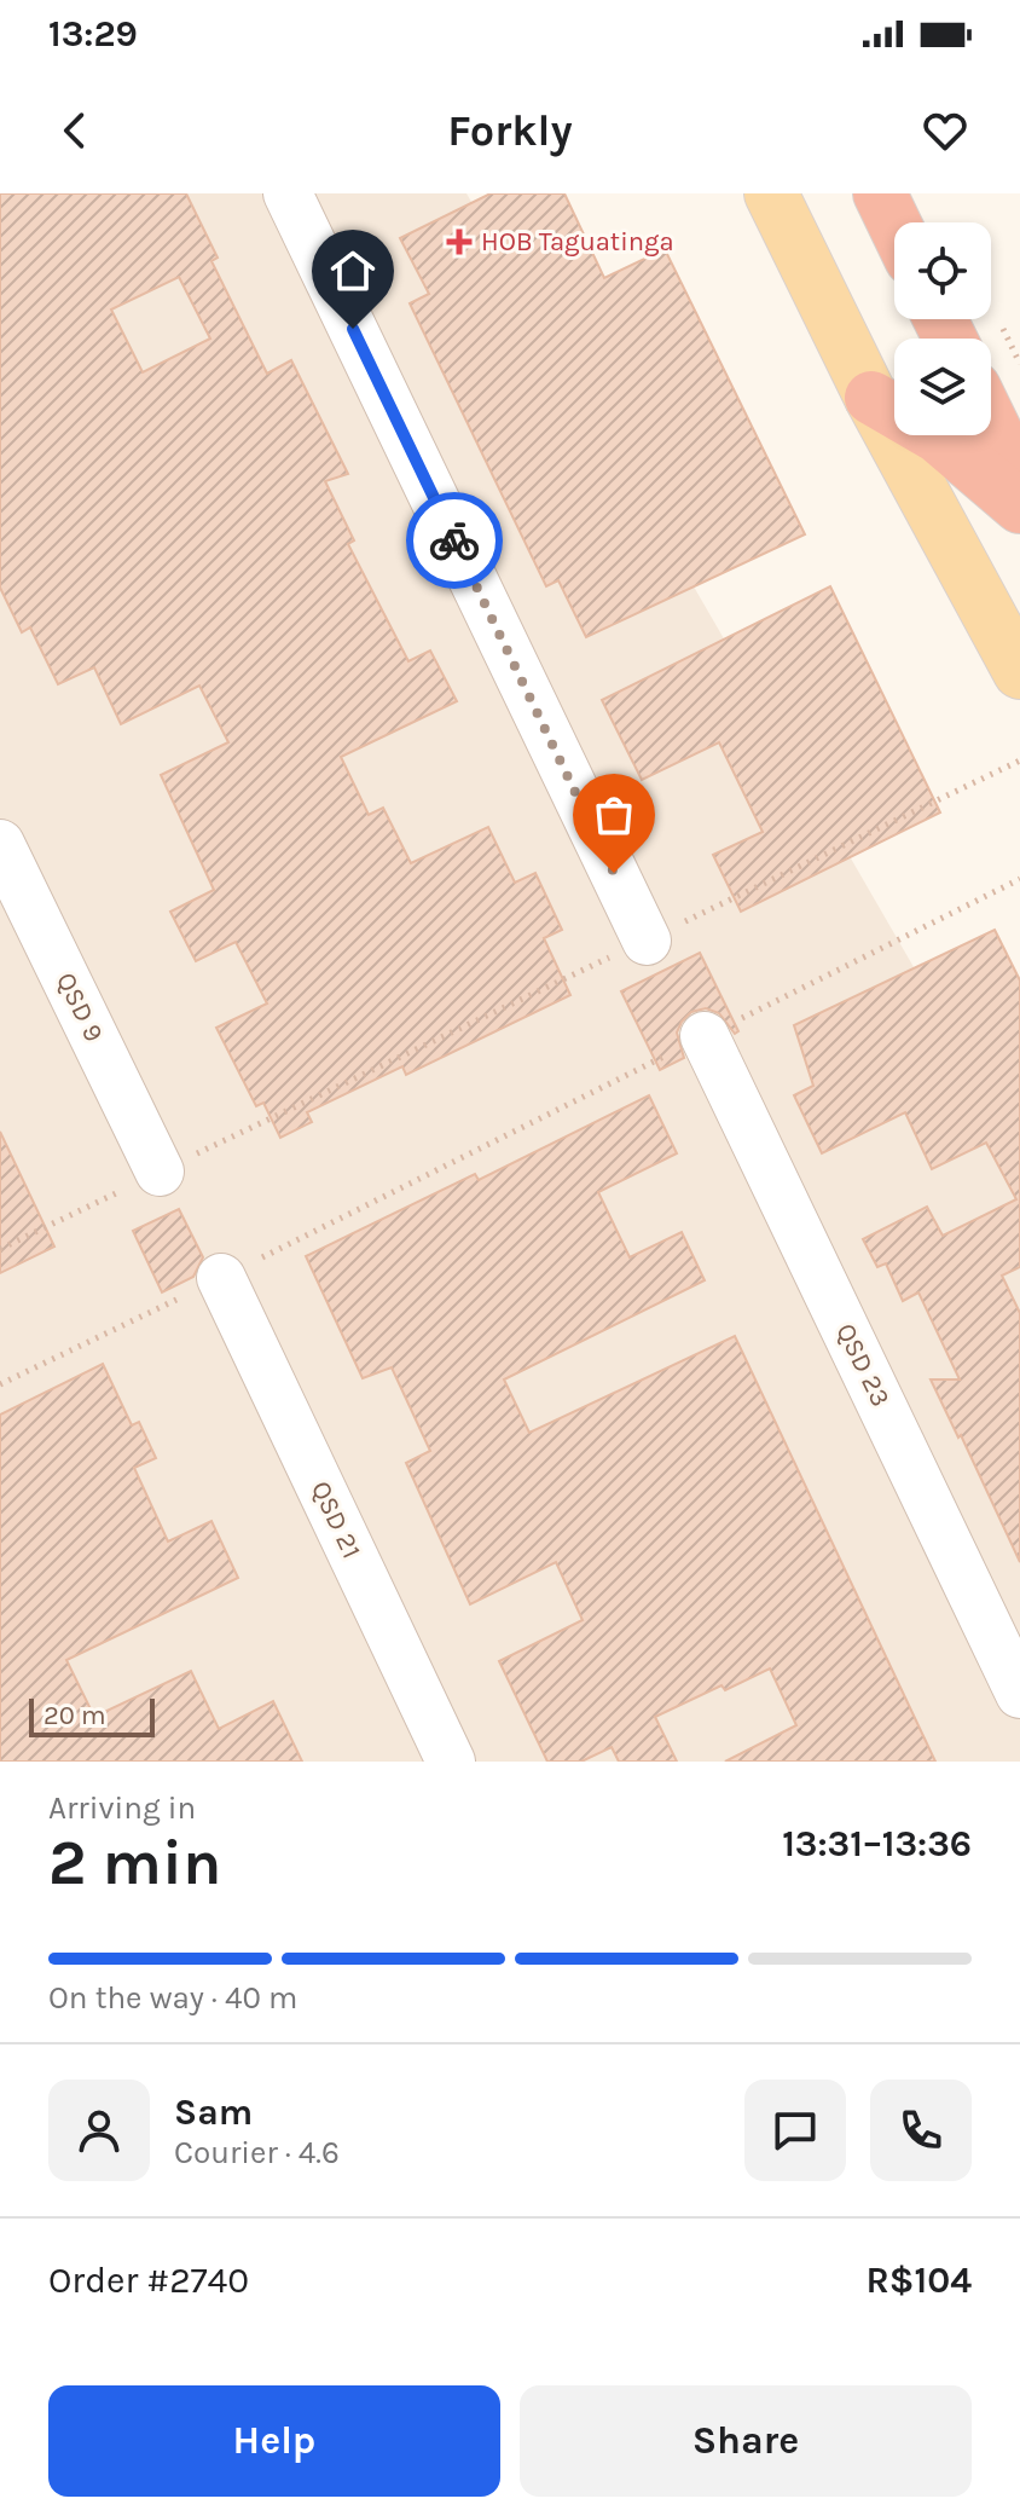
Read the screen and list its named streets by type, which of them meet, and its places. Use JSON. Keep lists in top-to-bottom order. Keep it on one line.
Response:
{"streets":{"street":["QSD 9","QSD 23","QSD 21"]},"places":{"health":["HOB Taguatinga"]},"scale_bar":"20 m","page":{"status":"13:29","header":"Forkly","scale":"20 m","heading":["2 min","Arriving in","13:31–13:36"],"panel":["Sam","Courier · 4.6","Order #2740","R$104"],"bar":"On the way · 40 m","buttons":["Help","Share"]}}
